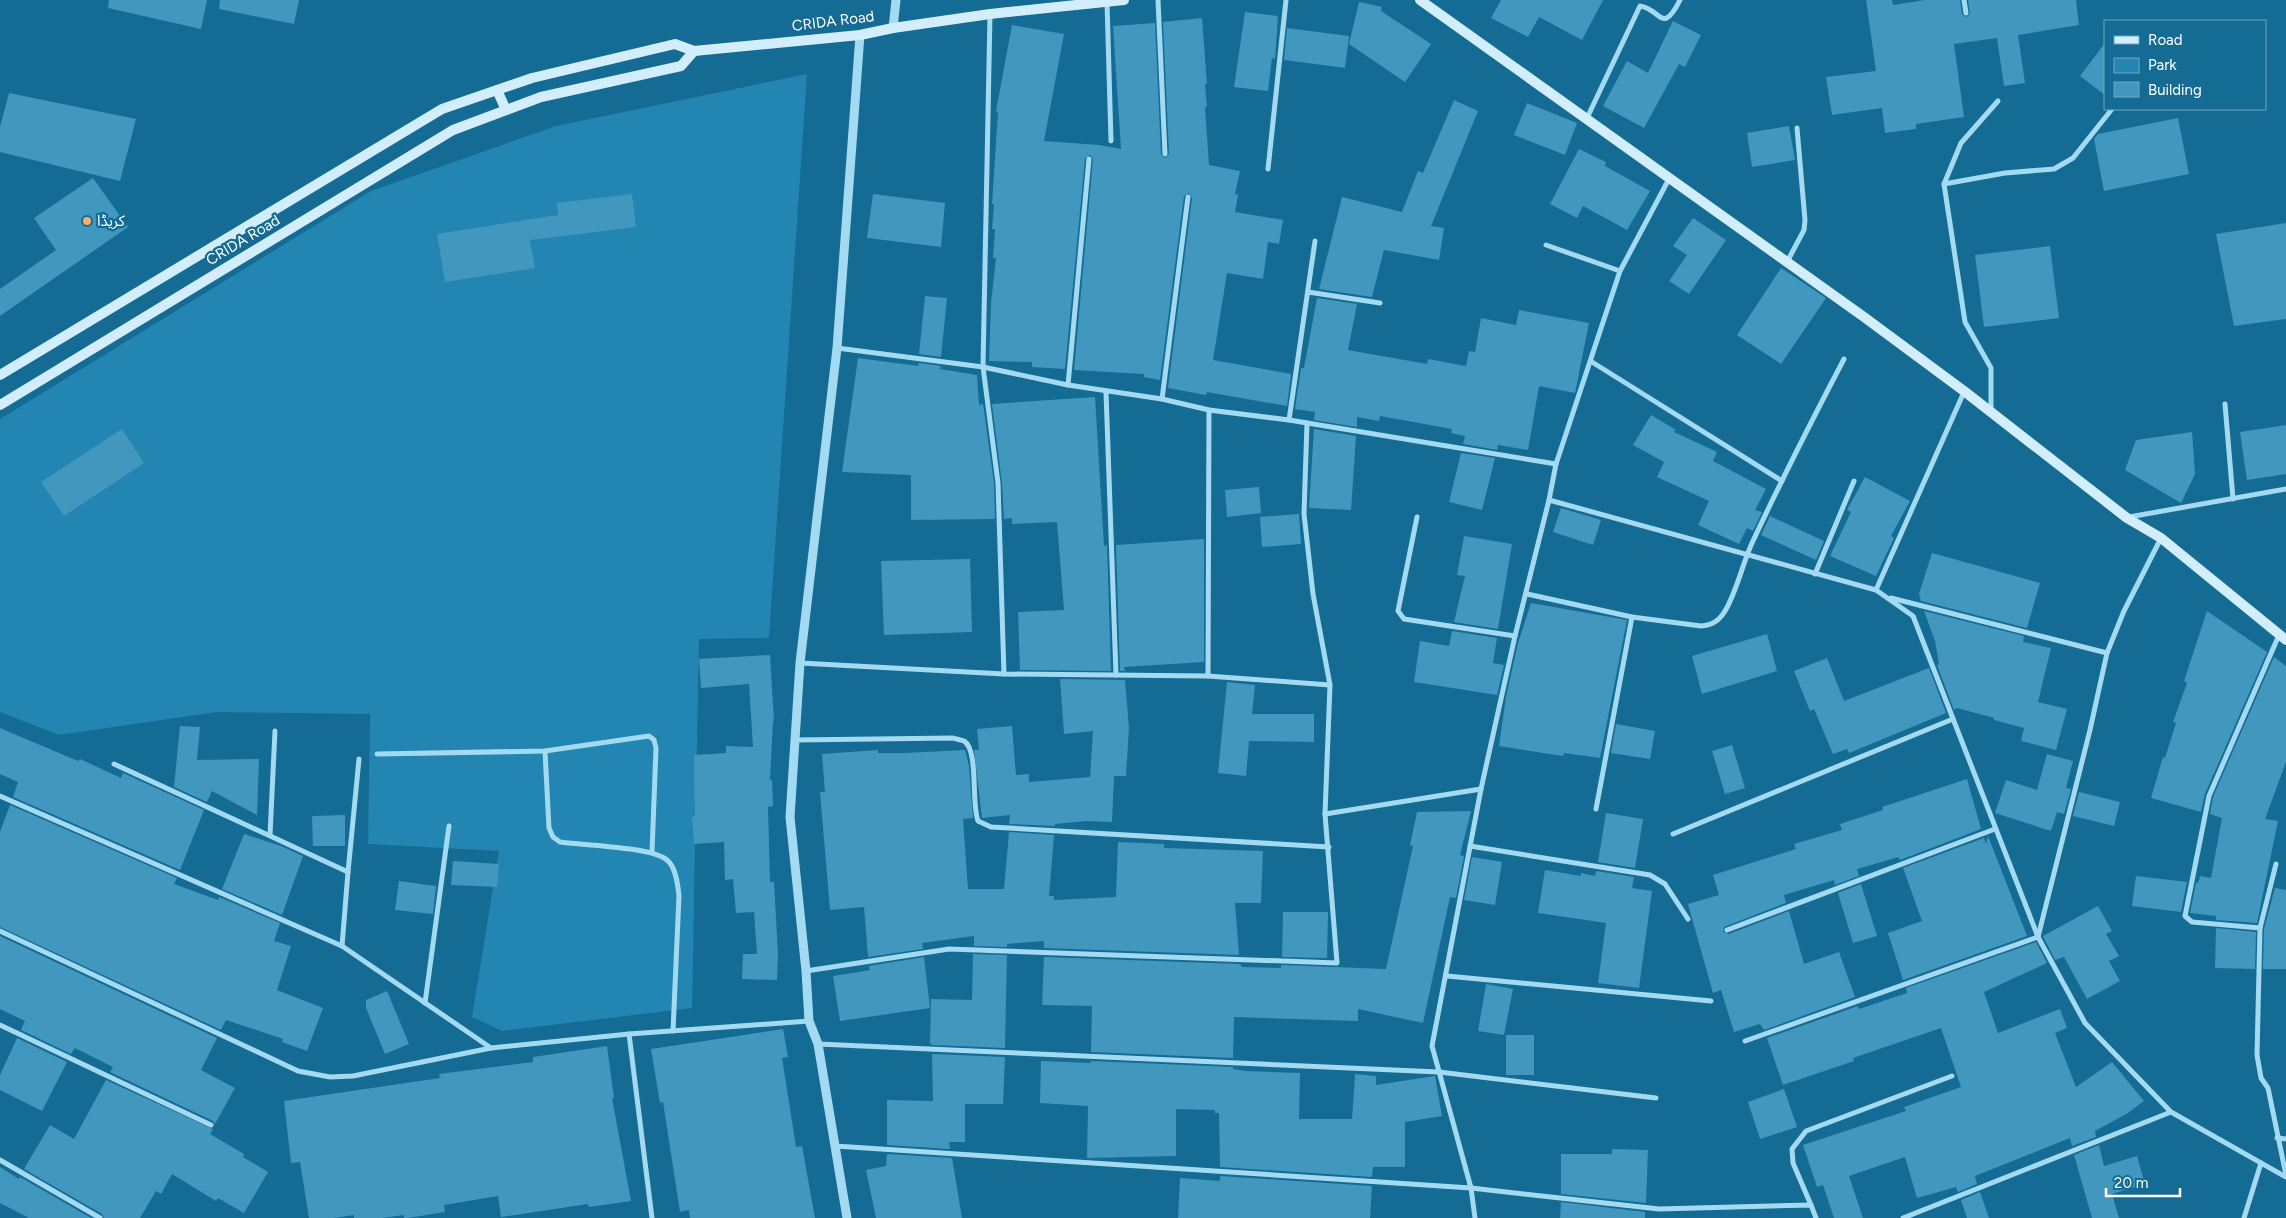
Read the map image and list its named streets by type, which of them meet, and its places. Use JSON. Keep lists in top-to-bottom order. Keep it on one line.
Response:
{"streets":{"main road":["CRIDA Road"]},"places":["کریڈا"],"legend":["Road","Park","Building"],"scale_bar":"20 m"}
